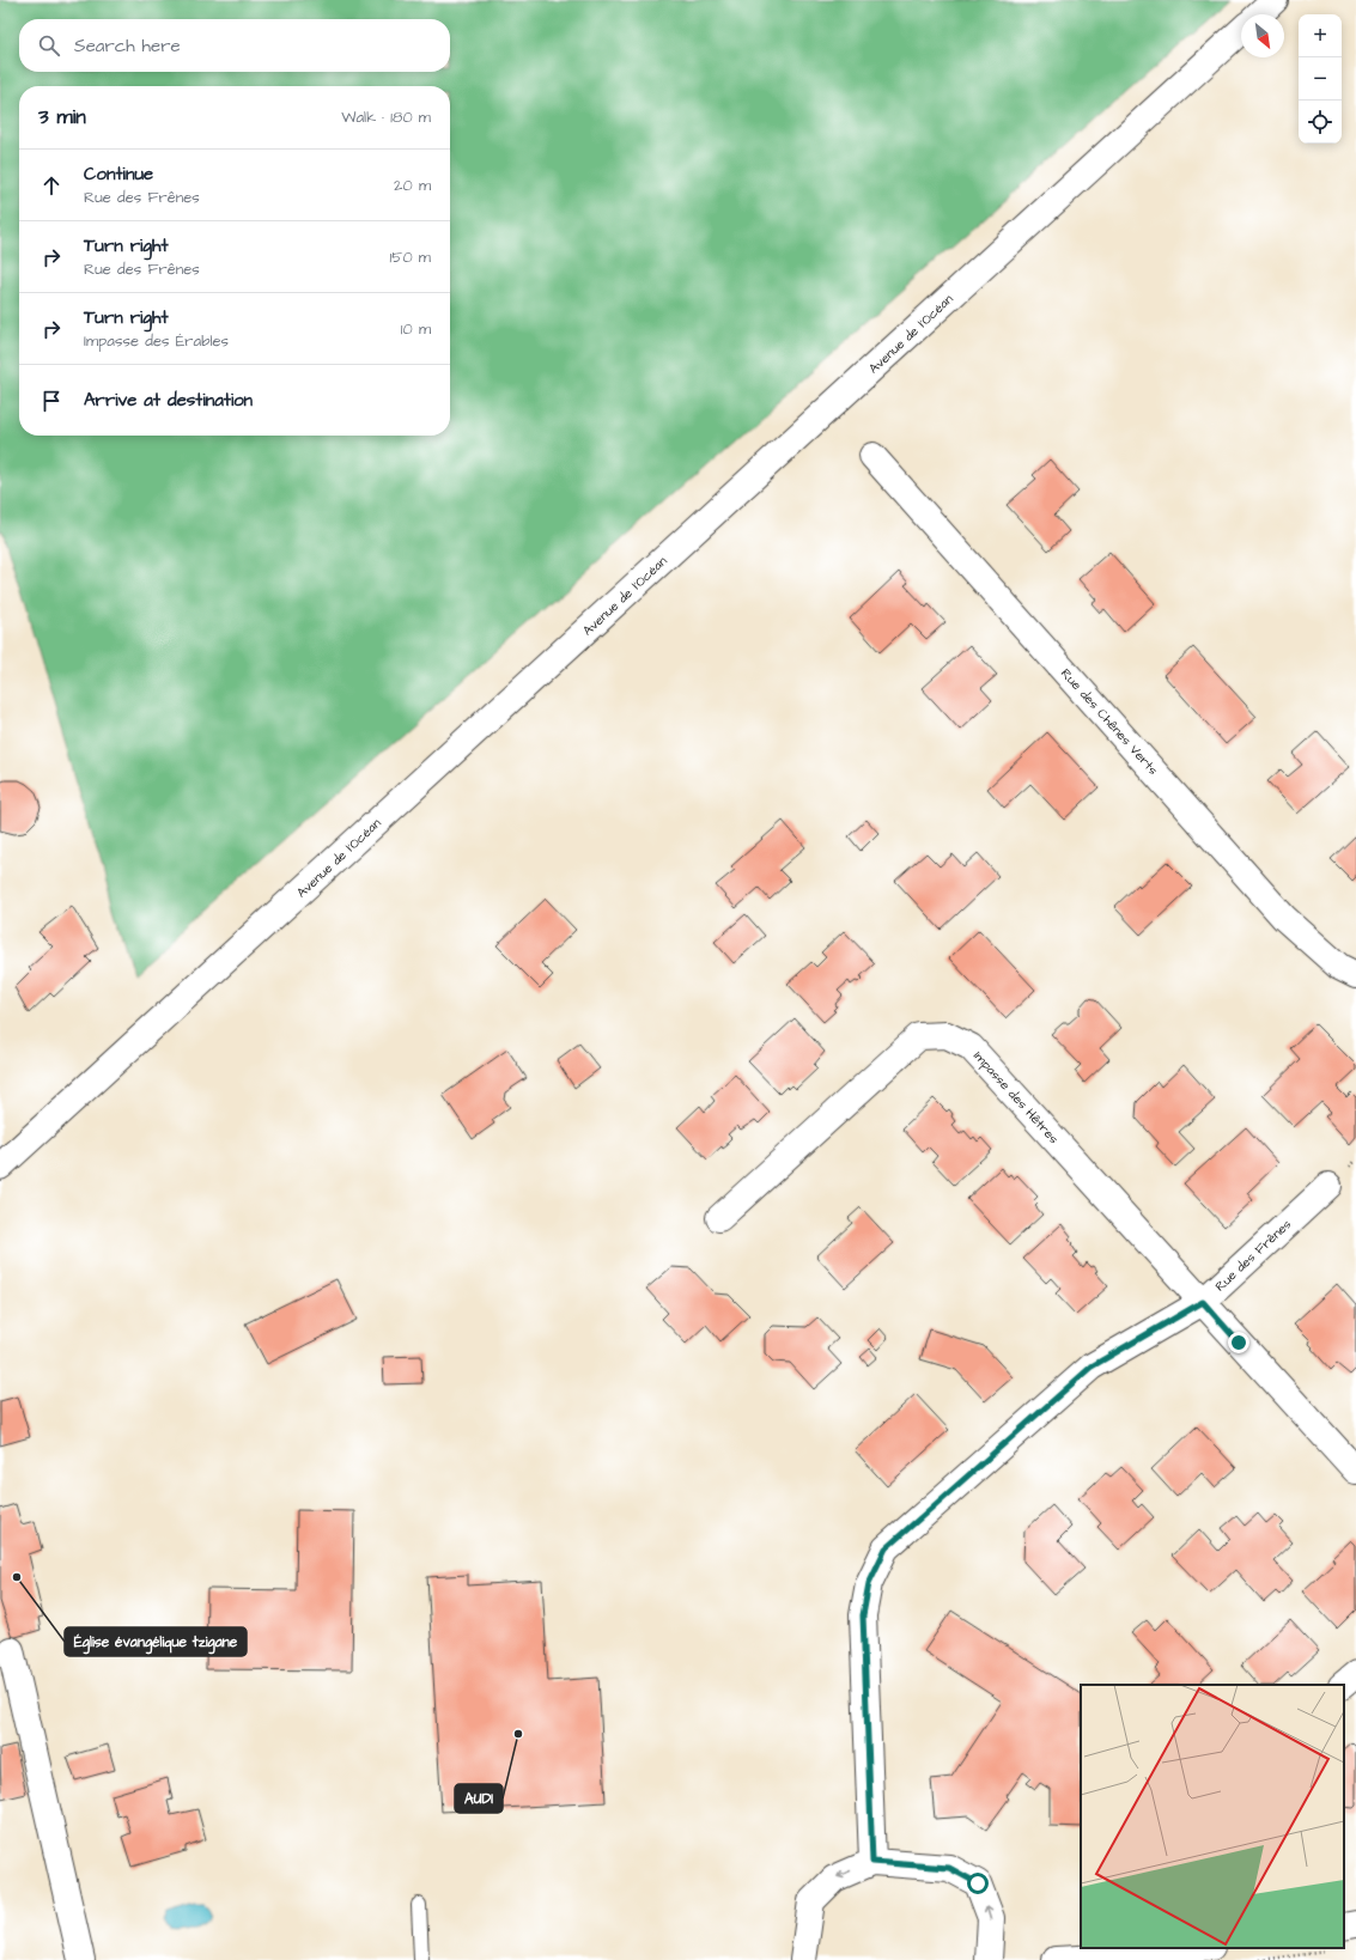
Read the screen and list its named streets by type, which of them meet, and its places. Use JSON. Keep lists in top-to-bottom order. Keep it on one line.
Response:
{"streets":{"street":["Avenue de l'Océan","Rue des Chênes Verts","Impasse des Hêtres","Rue des Frênes"]},"crossings":[["Impasse des Hêtres","Rue des Frênes"]],"places":["Église évangélique tzigane","AUDI"],"north":"bottom right","page":{"map_buttons":["+","−"],"search":"Search here","heading":["3 min","Walk · 180 m"],"list":[["Continue","Rue des Frênes","20 m"],["Turn right","Rue des Frênes","150 m"],["Turn right","Impasse des Érables","10 m"],"Arrive at destination"]}}
